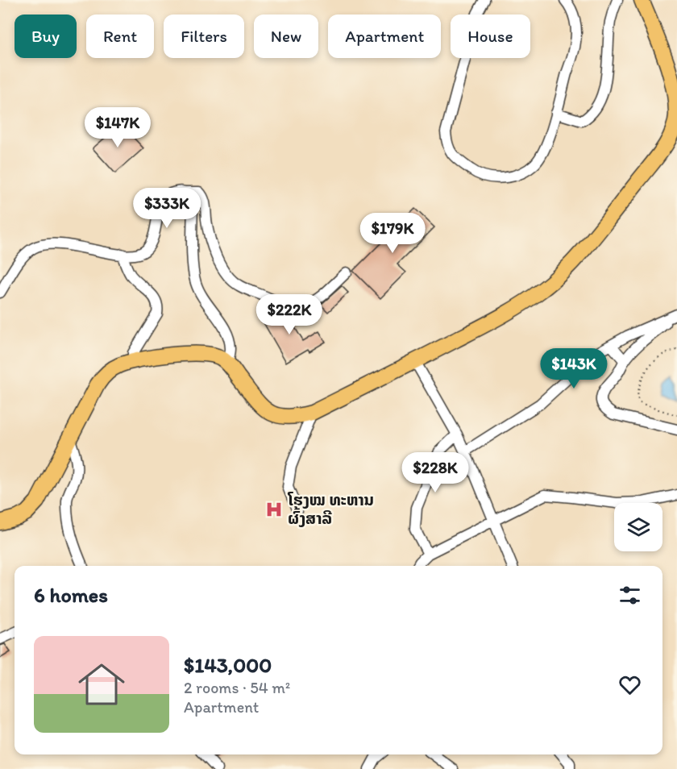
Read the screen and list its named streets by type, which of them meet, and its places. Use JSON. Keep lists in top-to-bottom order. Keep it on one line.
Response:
{"places":{"hospital":["ໂຮງໝ ທະຫານ ຜົ້ງສາລີ"]},"page":{"chip":["Buy","Rent","Filters","New","Apartment","House"],"price":["$147K","$333K","$179K","$222K","$143K","$228K"],"heading":"6 homes","list":[{"name":"$143,000","note":"2 rooms · 54 m² · Apartment"}]}}
